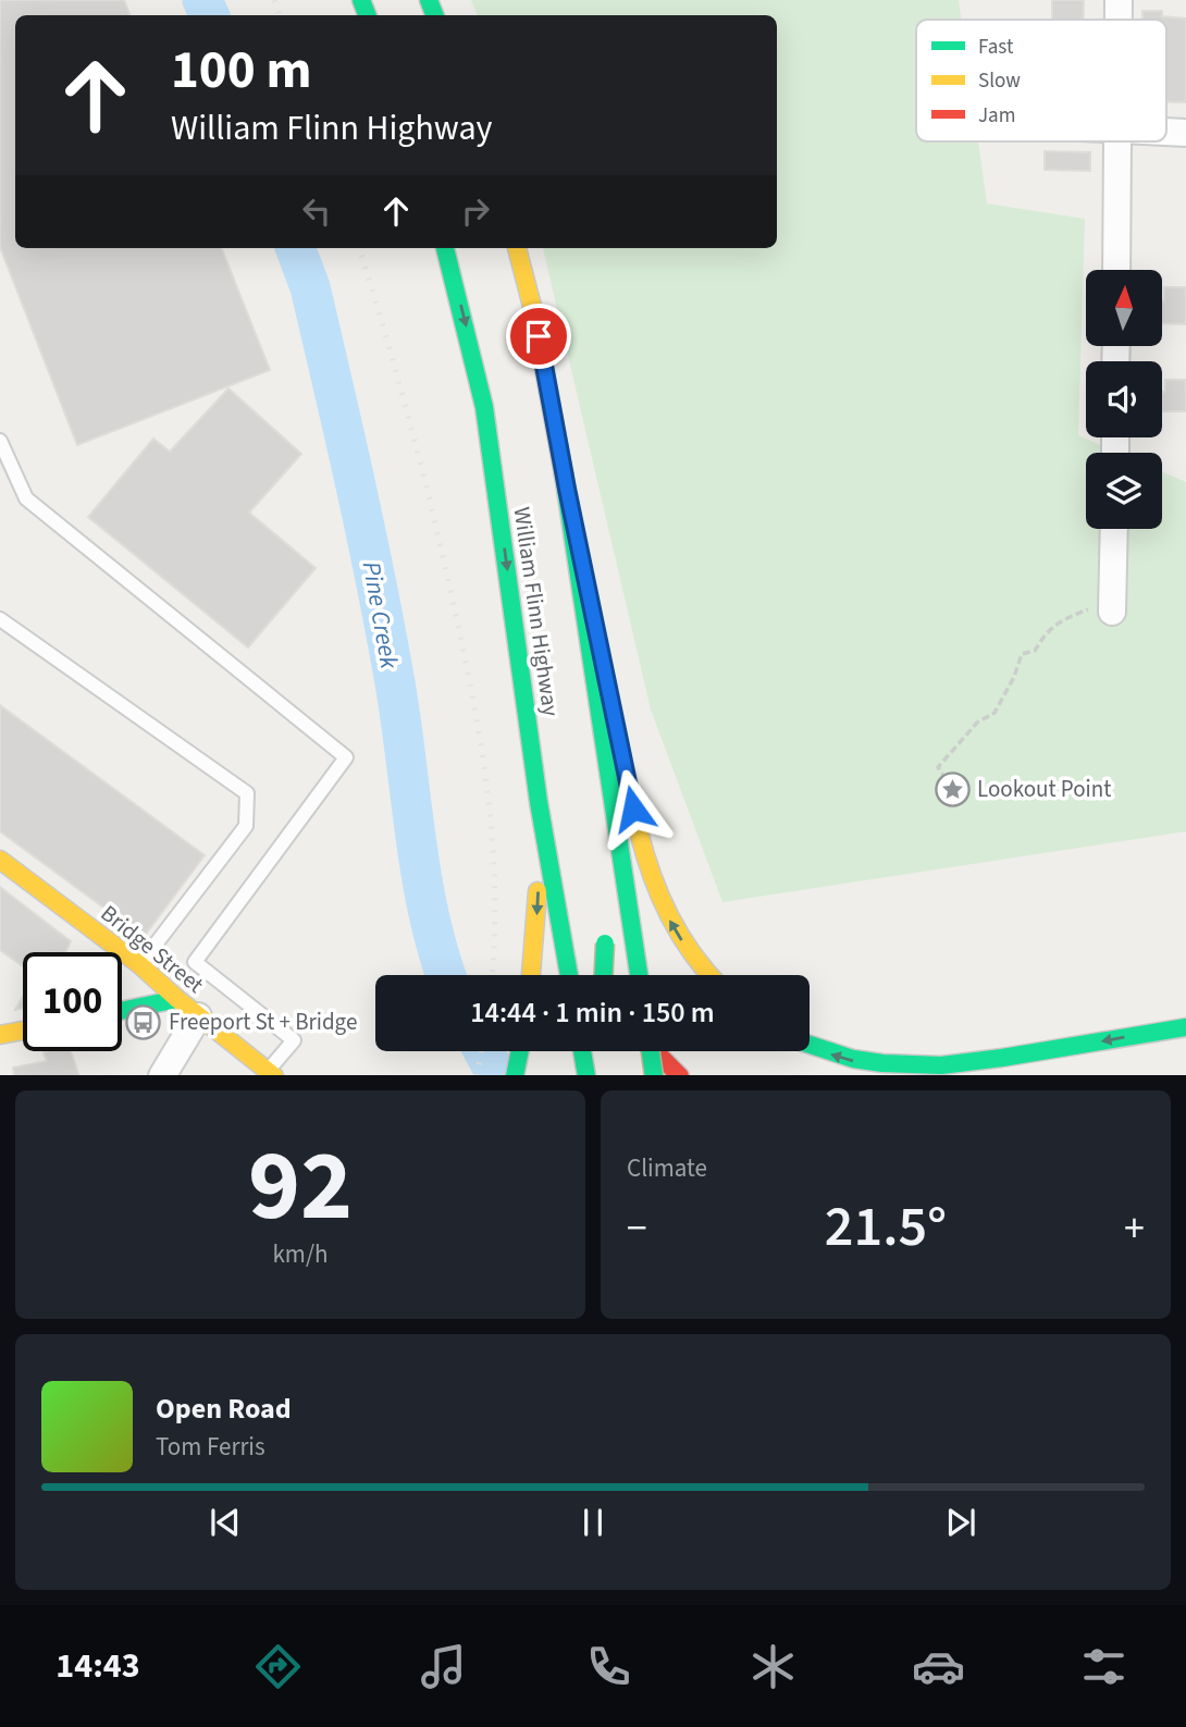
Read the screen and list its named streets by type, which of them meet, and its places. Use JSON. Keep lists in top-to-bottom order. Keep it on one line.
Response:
{"streets":{"main road":["William Flinn Highway","Bridge Street"]},"water":["Pine Creek"],"places":{"place":["Lookout Point"],"bus stop":["Freeport St + Bridge"]},"legend":["Fast","Slow","Jam"],"north":"top","page":{"turn":["100 m","William Flinn Highway"],"limit":"100","trip":"14:44 · 1 min · 150 m","tile":[["92","km/h"],"Climate"],"heat":["−","21.5°","+"],"song":["Open Road","Tom Ferris"],"tabs":"14:43"}}
